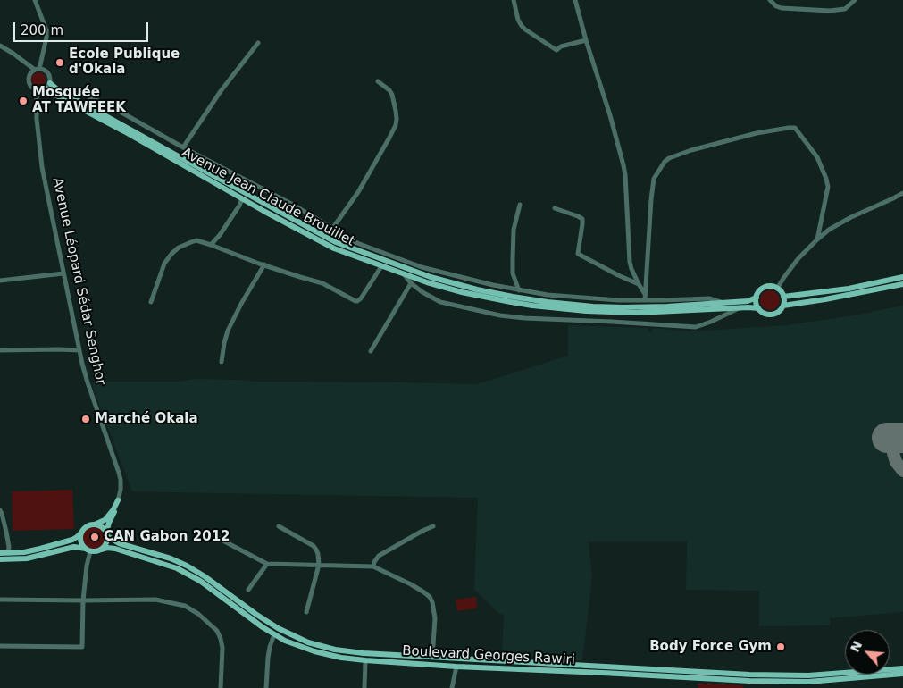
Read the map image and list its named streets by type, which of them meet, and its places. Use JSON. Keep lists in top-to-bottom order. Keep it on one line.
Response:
{"streets":{"main road":["Avenue Jean Claude Brouillet","Boulevard Georges Rawiri"],"street":["Avenue Léopard Sédar Senghor"]},"crossings":[["Avenue Jean Claude Brouillet","Avenue Léopard Sédar Senghor"]],"places":["Ecole Publique d'Okala","Mosquée AT TAWFEEK","Marché Okala","CAN Gabon 2012","Body Force Gym"],"scale_bar":"200 m","north":"top left"}
